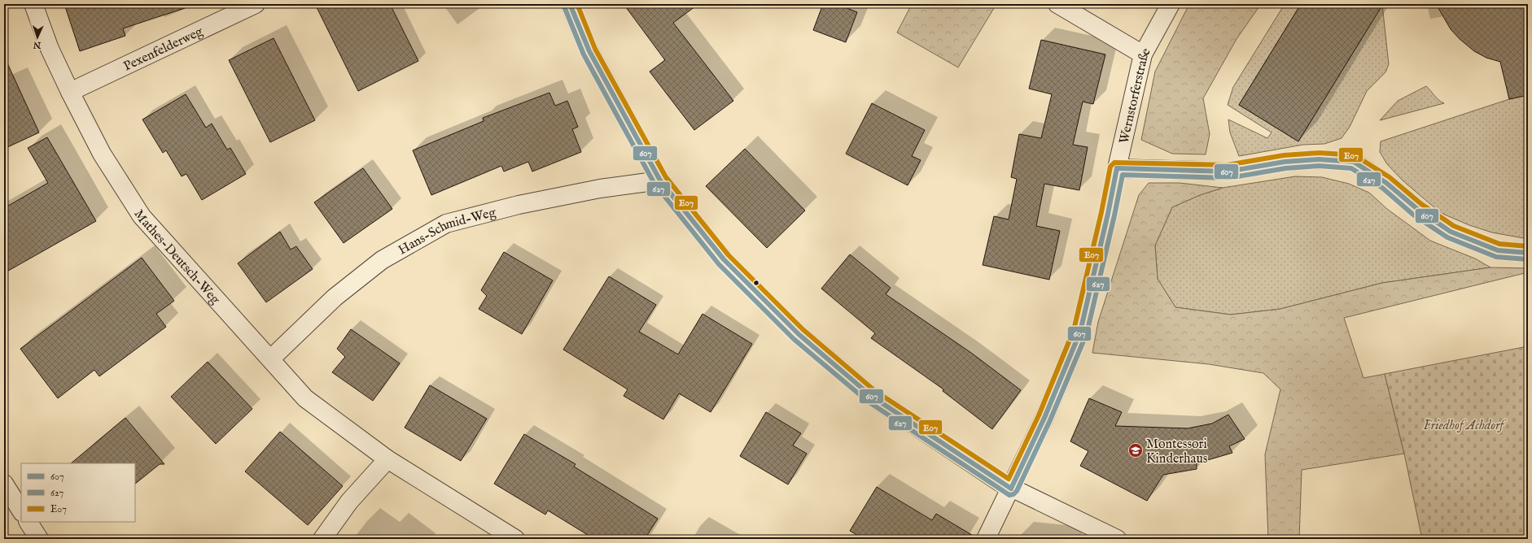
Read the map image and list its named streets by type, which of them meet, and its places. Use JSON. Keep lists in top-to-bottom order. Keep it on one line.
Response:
{"streets":{"street":["Pexenfelderweg","Wernstorferstraße","Hans-Schmid-Weg","Mathes-Deutsch-Weg"]},"crossings":[["Pexenfelderweg","Mathes-Deutsch-Weg"],["Hans-Schmid-Weg","Mathes-Deutsch-Weg"]],"parks":["Friedhof Achdorf"],"places":{"school or university":["Montessori Kinderhaus"]},"lines":["transit line 607","transit line E07","transit line 627"],"legend":["607","627","E07"],"north":"bottom"}
